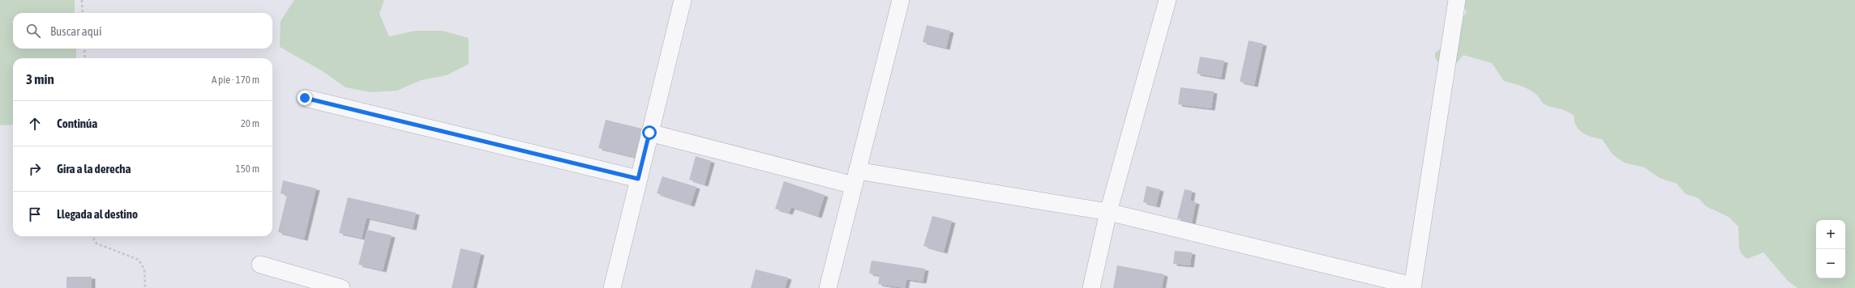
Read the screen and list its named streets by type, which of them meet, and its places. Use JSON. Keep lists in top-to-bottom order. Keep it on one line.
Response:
{"page":{"search":"Buscar aquí","heading":["3 min","A pie · 170 m"],"list":[["Continúa","20 m"],["Gira a la derecha","150 m"],"Llegada al destino"],"map_buttons":["+","−"]}}
